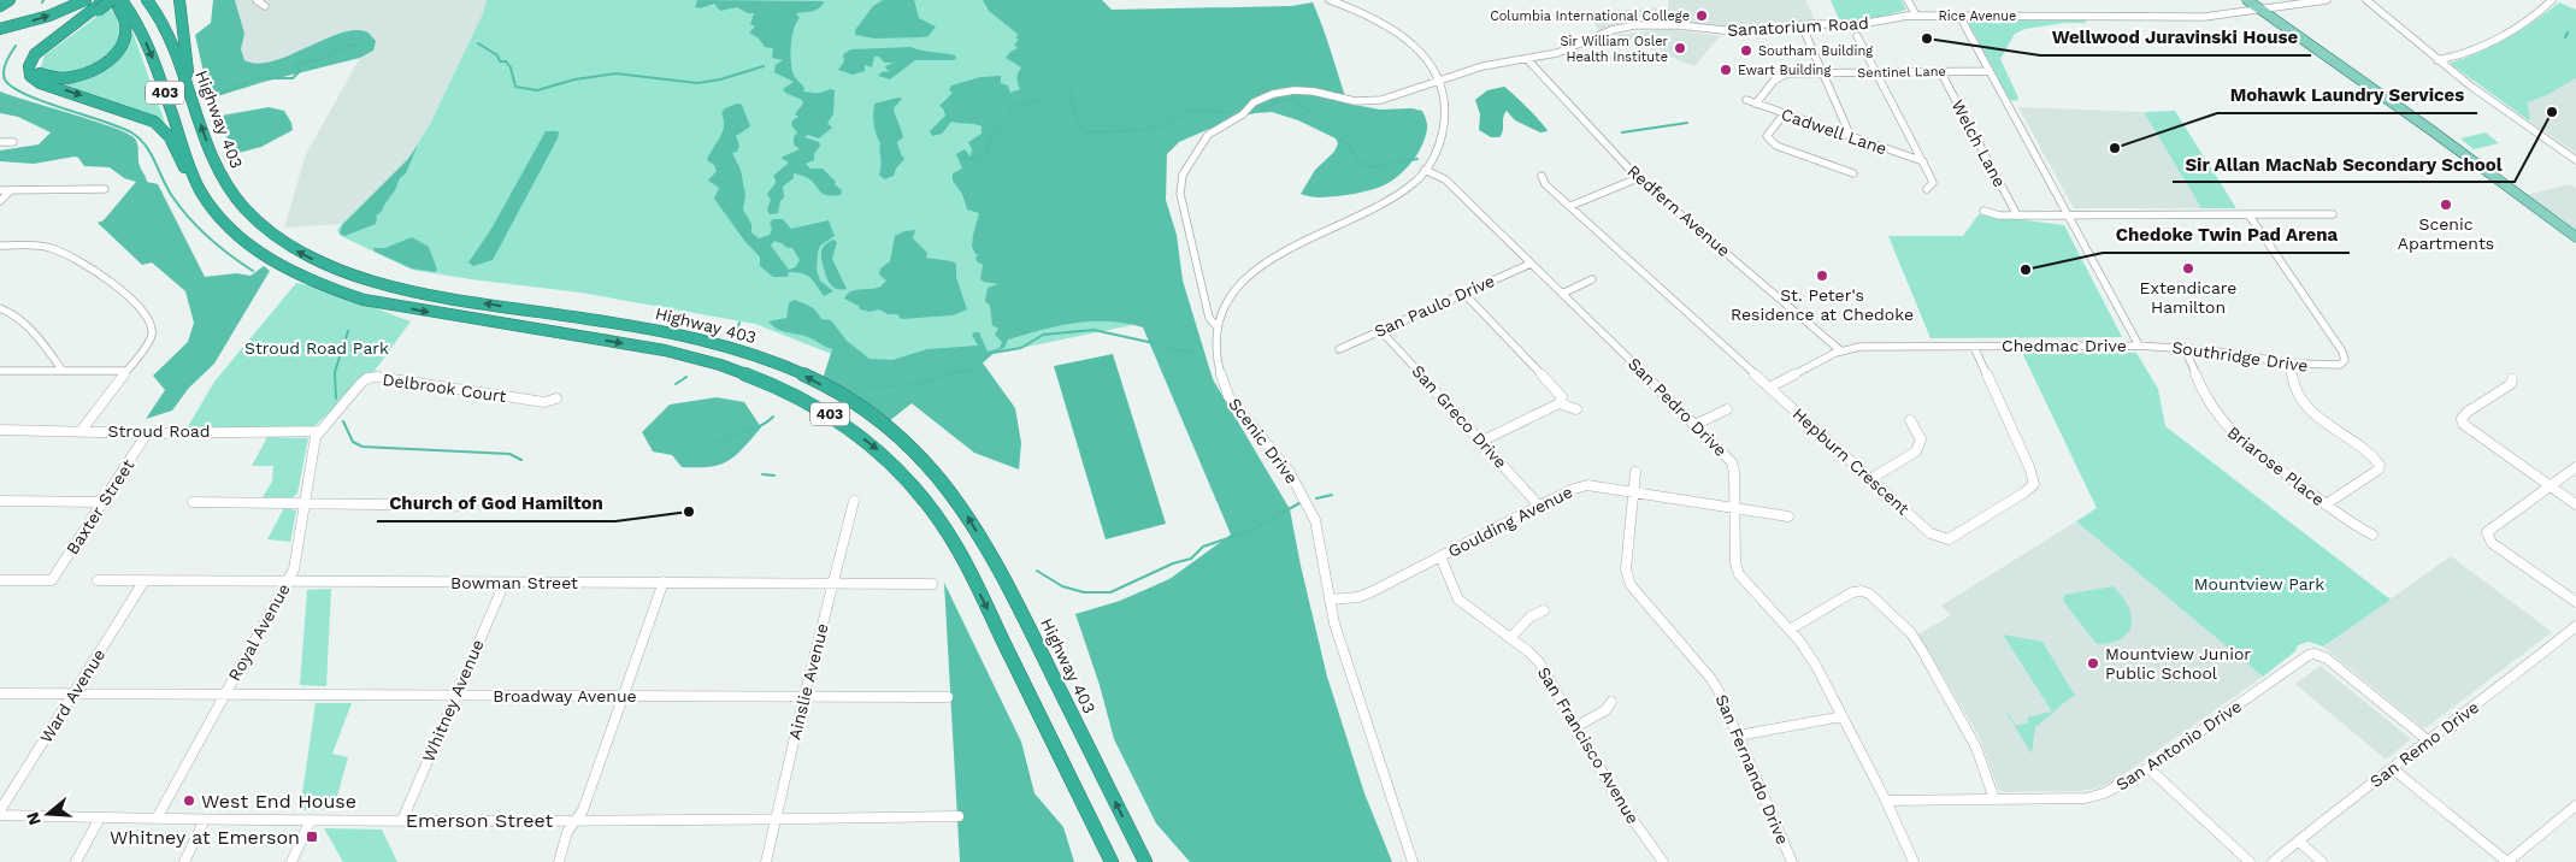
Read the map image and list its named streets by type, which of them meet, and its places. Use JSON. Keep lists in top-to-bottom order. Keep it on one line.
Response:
{"streets":{"highway":["403","Highway 403"],"street":["Rice Avenue","Sanatorium Road","Sentinel Lane","Cadwell Lane","Welch Lane","Redfern Avenue","San Paulo Drive","Chedmac Drive","Southridge Drive","Delbrook Court","San Pedro Drive","San Greco Drive","Stroud Road","Scenic Drive","Hepburn Crescent","Briarose Place","Baxter Street","Goulding Avenue","Bowman Street","Royal Avenue","Ainslie Avenue","Ward Avenue","Broadway Avenue","Whitney Avenue","San Remo Drive","San Francisco Avenue","San Antonio Drive","San Fernando Drive","Emerson Street"]},"crossings":[["Rice Avenue","Sanatorium Road"],["Rice Avenue","Chedmac Drive"],["Sanatorium Road","Redfern Avenue"],["Sanatorium Road","Scenic Drive"],["Sentinel Lane","Cadwell Lane"],["Sentinel Lane","Welch Lane"],["Sentinel Lane","Chedmac Drive"],["Redfern Avenue","Chedmac Drive"],["San Paulo Drive","San Pedro Drive"],["San Paulo Drive","San Greco Drive"],["Chedmac Drive","Southridge Drive"],["Chedmac Drive","Hepburn Crescent"],["Southridge Drive","Briarose Place"],["Delbrook Court","Stroud Road"],["Delbrook Court","Royal Avenue"],["San Pedro Drive","Scenic Drive"],["San Pedro Drive","Goulding Avenue"],["San Pedro Drive","San Antonio Drive"],["San Greco Drive","Goulding Avenue"],["Stroud Road","Baxter Street"],["Stroud Road","Royal Avenue"],["Scenic Drive","Goulding Avenue"],["Goulding Avenue","San Francisco Avenue"],["Goulding Avenue","San Fernando Drive"],["Bowman Street","Royal Avenue"],["Bowman Street","Ainslie Avenue"],["Bowman Street","Ward Avenue"],["Bowman Street","Whitney Avenue"],["Royal Avenue","Broadway Avenue"],["Royal Avenue","Emerson Street"],["Ainslie Avenue","Broadway Avenue"],["Ainslie Avenue","Emerson Street"],["Ward Avenue","Broadway Avenue"],["Broadway Avenue","Whitney Avenue"],["Whitney Avenue","Emerson Street"],["San Remo Drive","San Antonio Drive"]],"parks":["Stroud Road Park","Mountview Park"],"places":{"other":["Columbia International College","Wellwood Juravinski House","Sir William Osler Health Institute","Southam Building","Ewart Building","Sir Allan MacNab Secondary School","Mohawk Laundry Services","Scenic Apartments","Extendicare Hamilton","Chedoke Twin Pad Arena","St. Peter's Residence at Chedoke","Church of God Hamilton","Mountview Junior Public School","West End House"],"transit":["Whitney at Emerson"]},"north":"left"}
